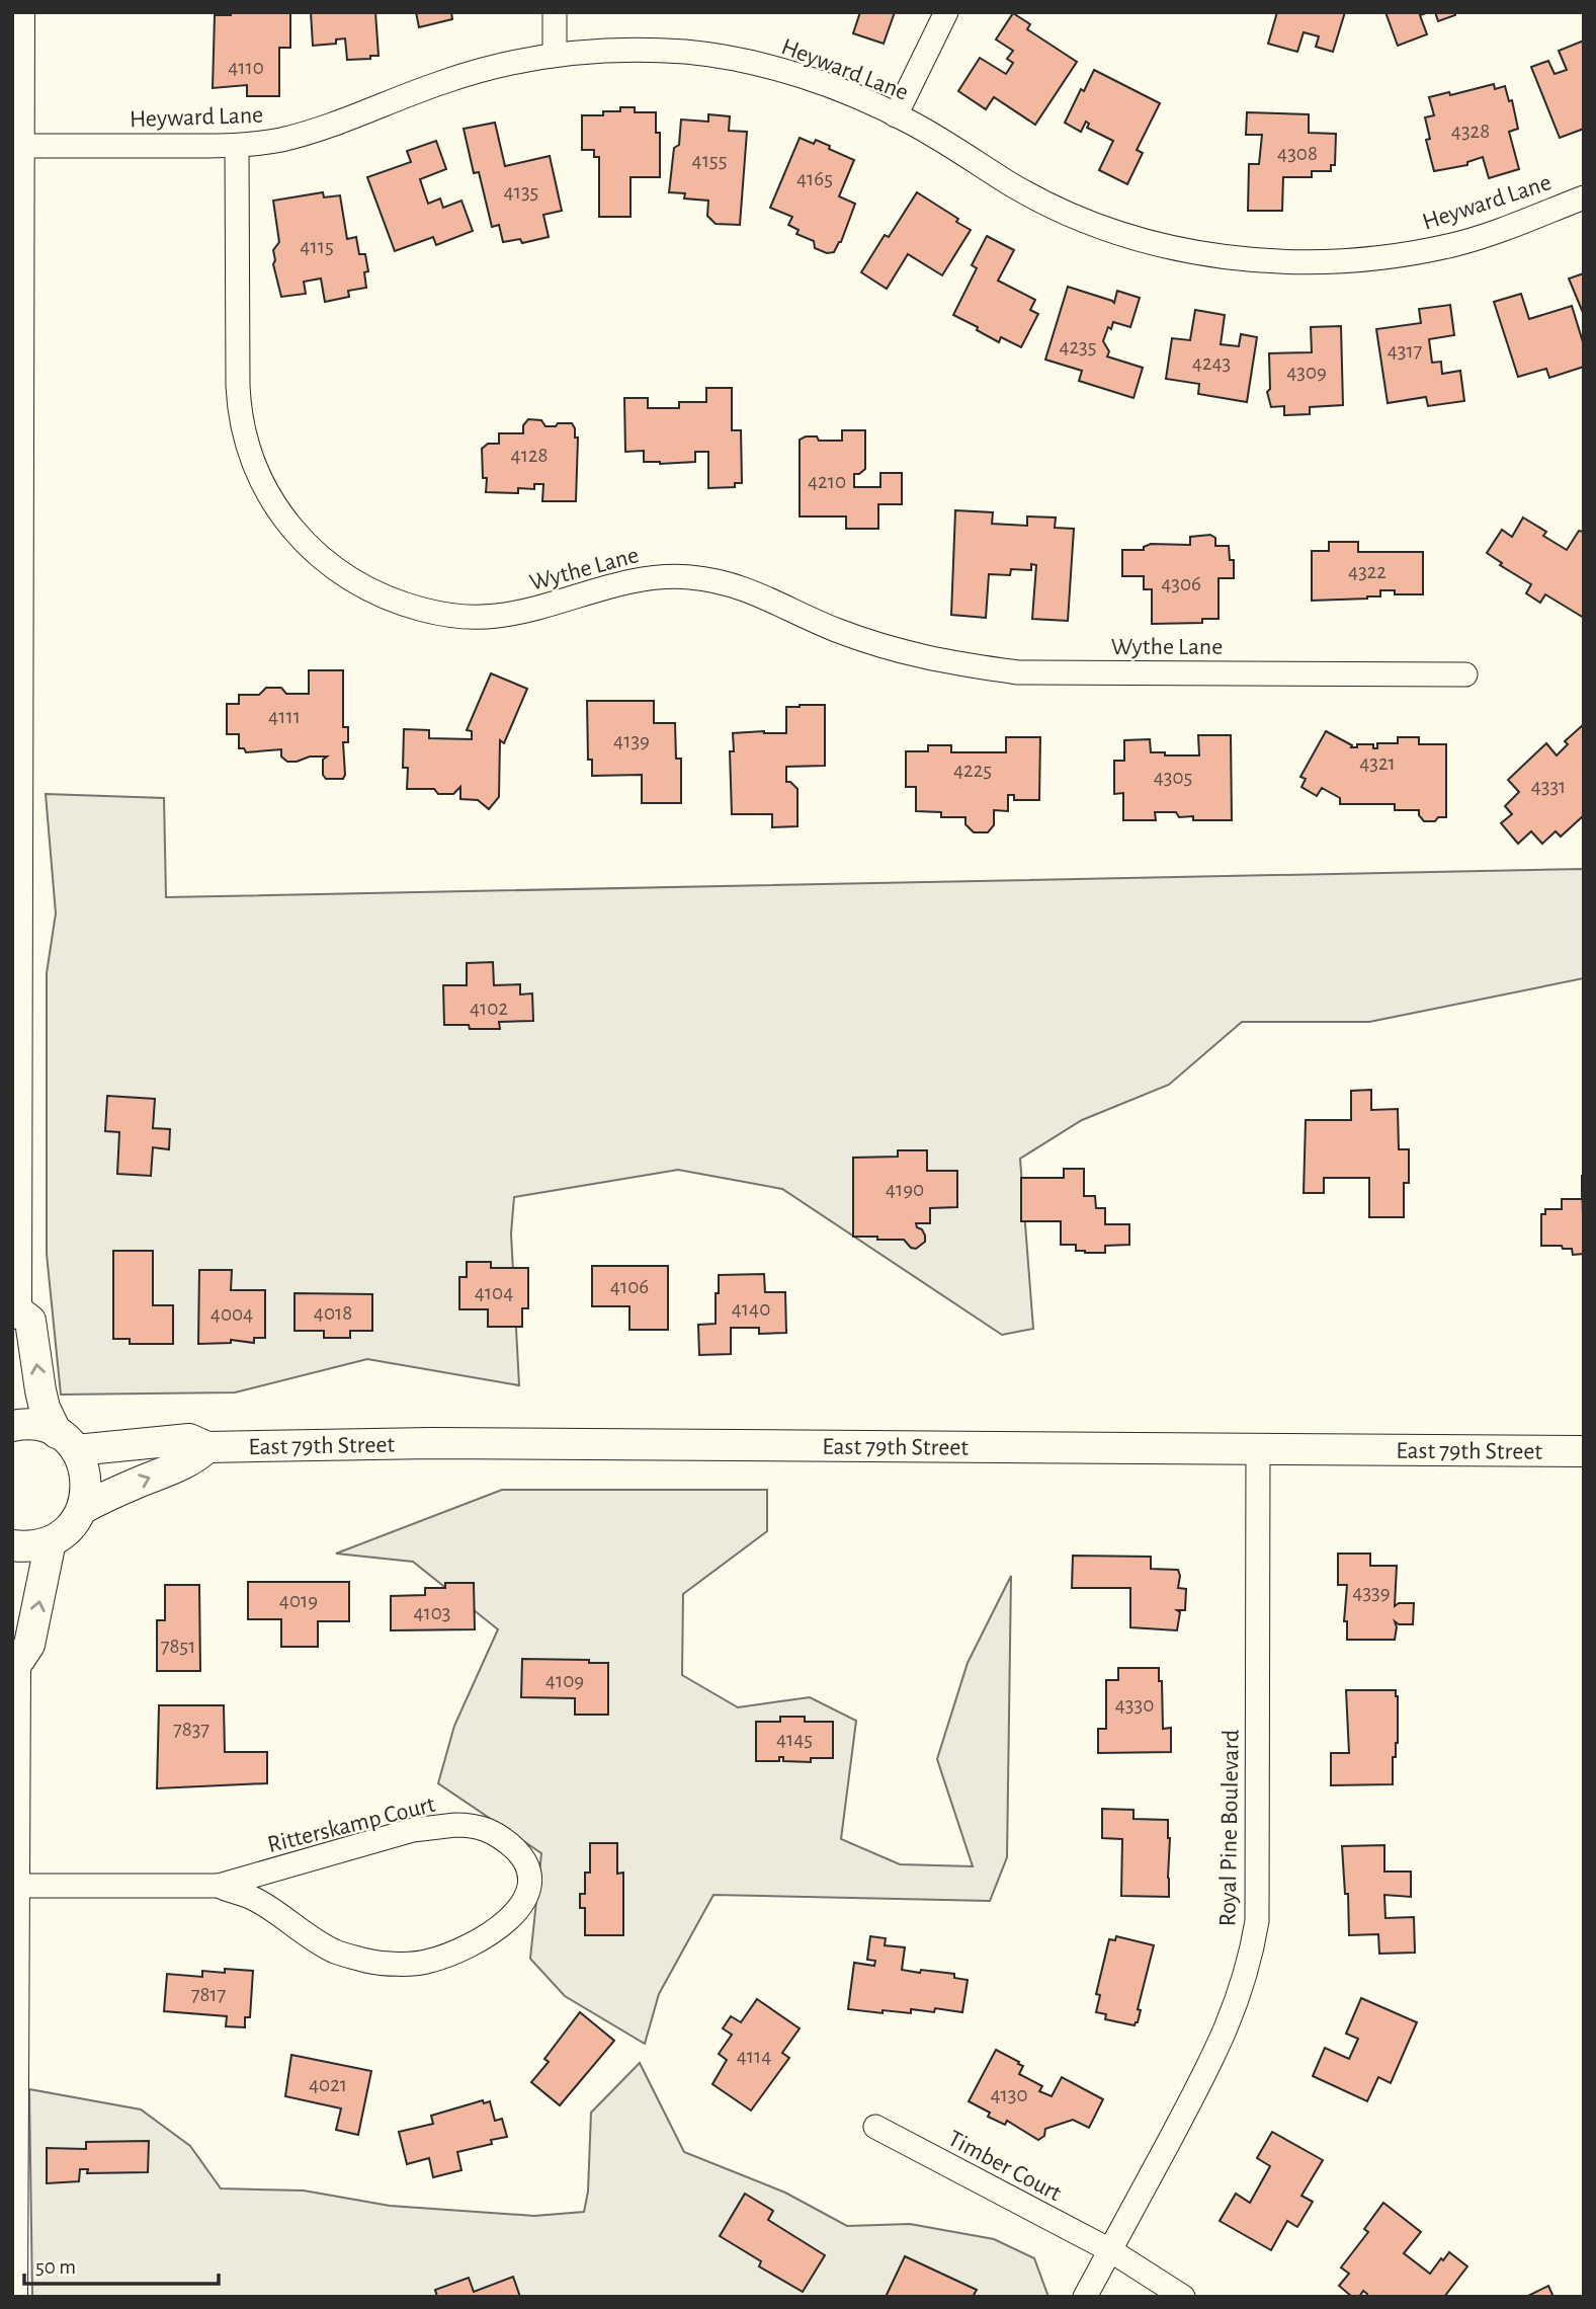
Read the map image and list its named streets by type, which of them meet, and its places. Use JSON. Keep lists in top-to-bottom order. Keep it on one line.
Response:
{"streets":{"street":["Heyward Lane","Wythe Lane","East 79th Street","Ritterskamp Court","Royal Pine Boulevard","Timber Court"]},"crossings":[["Heyward Lane","Wythe Lane"],["East 79th Street","Royal Pine Boulevard"],["Royal Pine Boulevard","Timber Court"]],"house_numbers":["4110","4328","4308","4155","4165","4135","4115","4235","4317","4243","4309","4128","4210","4322","4306","4111","4139","4321","4225","4305","4331","4102","4190","4106","4104","4140","4018","4004","4339","4019","4103","7851","4109","4330","7837","4145","7817","4114","4021","4130"],"scale_bar":"50 m"}
